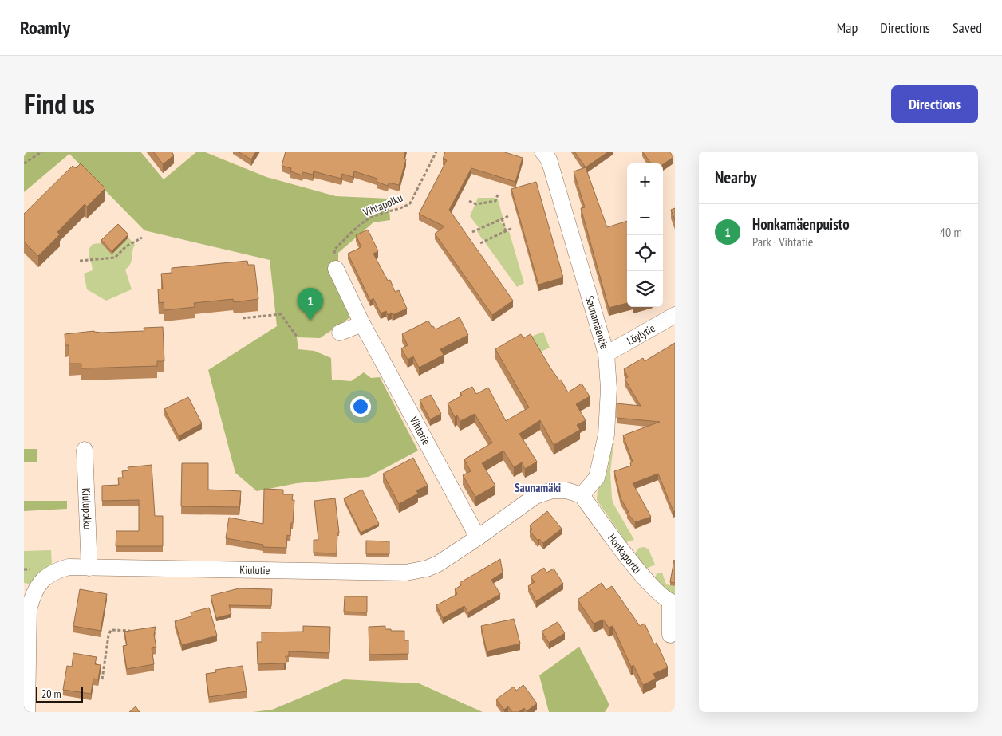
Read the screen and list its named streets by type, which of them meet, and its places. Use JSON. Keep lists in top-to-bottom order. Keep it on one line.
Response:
{"streets":{"street":["Saunamäentie","Löylytie","Vihtatie","Kiulupolku","Honkaportti","Kiulutie"],"path":["Vihtapolku"]},"crossings":[["Vihtapolku","Vihtatie"],["Saunamäentie","Löylytie"],["Saunamäentie","Honkaportti"],["Saunamäentie","Kiulutie"],["Vihtatie","Kiulutie"],["Kiulupolku","Kiulutie"],["Honkaportti","Kiulutie"]],"districts":["Saunamäki"],"scale_bar":"20 m","page":{"header":"Roamly","nav":["Map","Directions","Saved"],"title":"Find us","buttons":"Directions","heading":"Nearby","map_buttons":["+","−"],"list":[{"mark":"1","name":"Honkamäenpuisto","note":"Park · Vihtatie","value":"40 m"}],"pins":"1","scale":"20 m"}}
